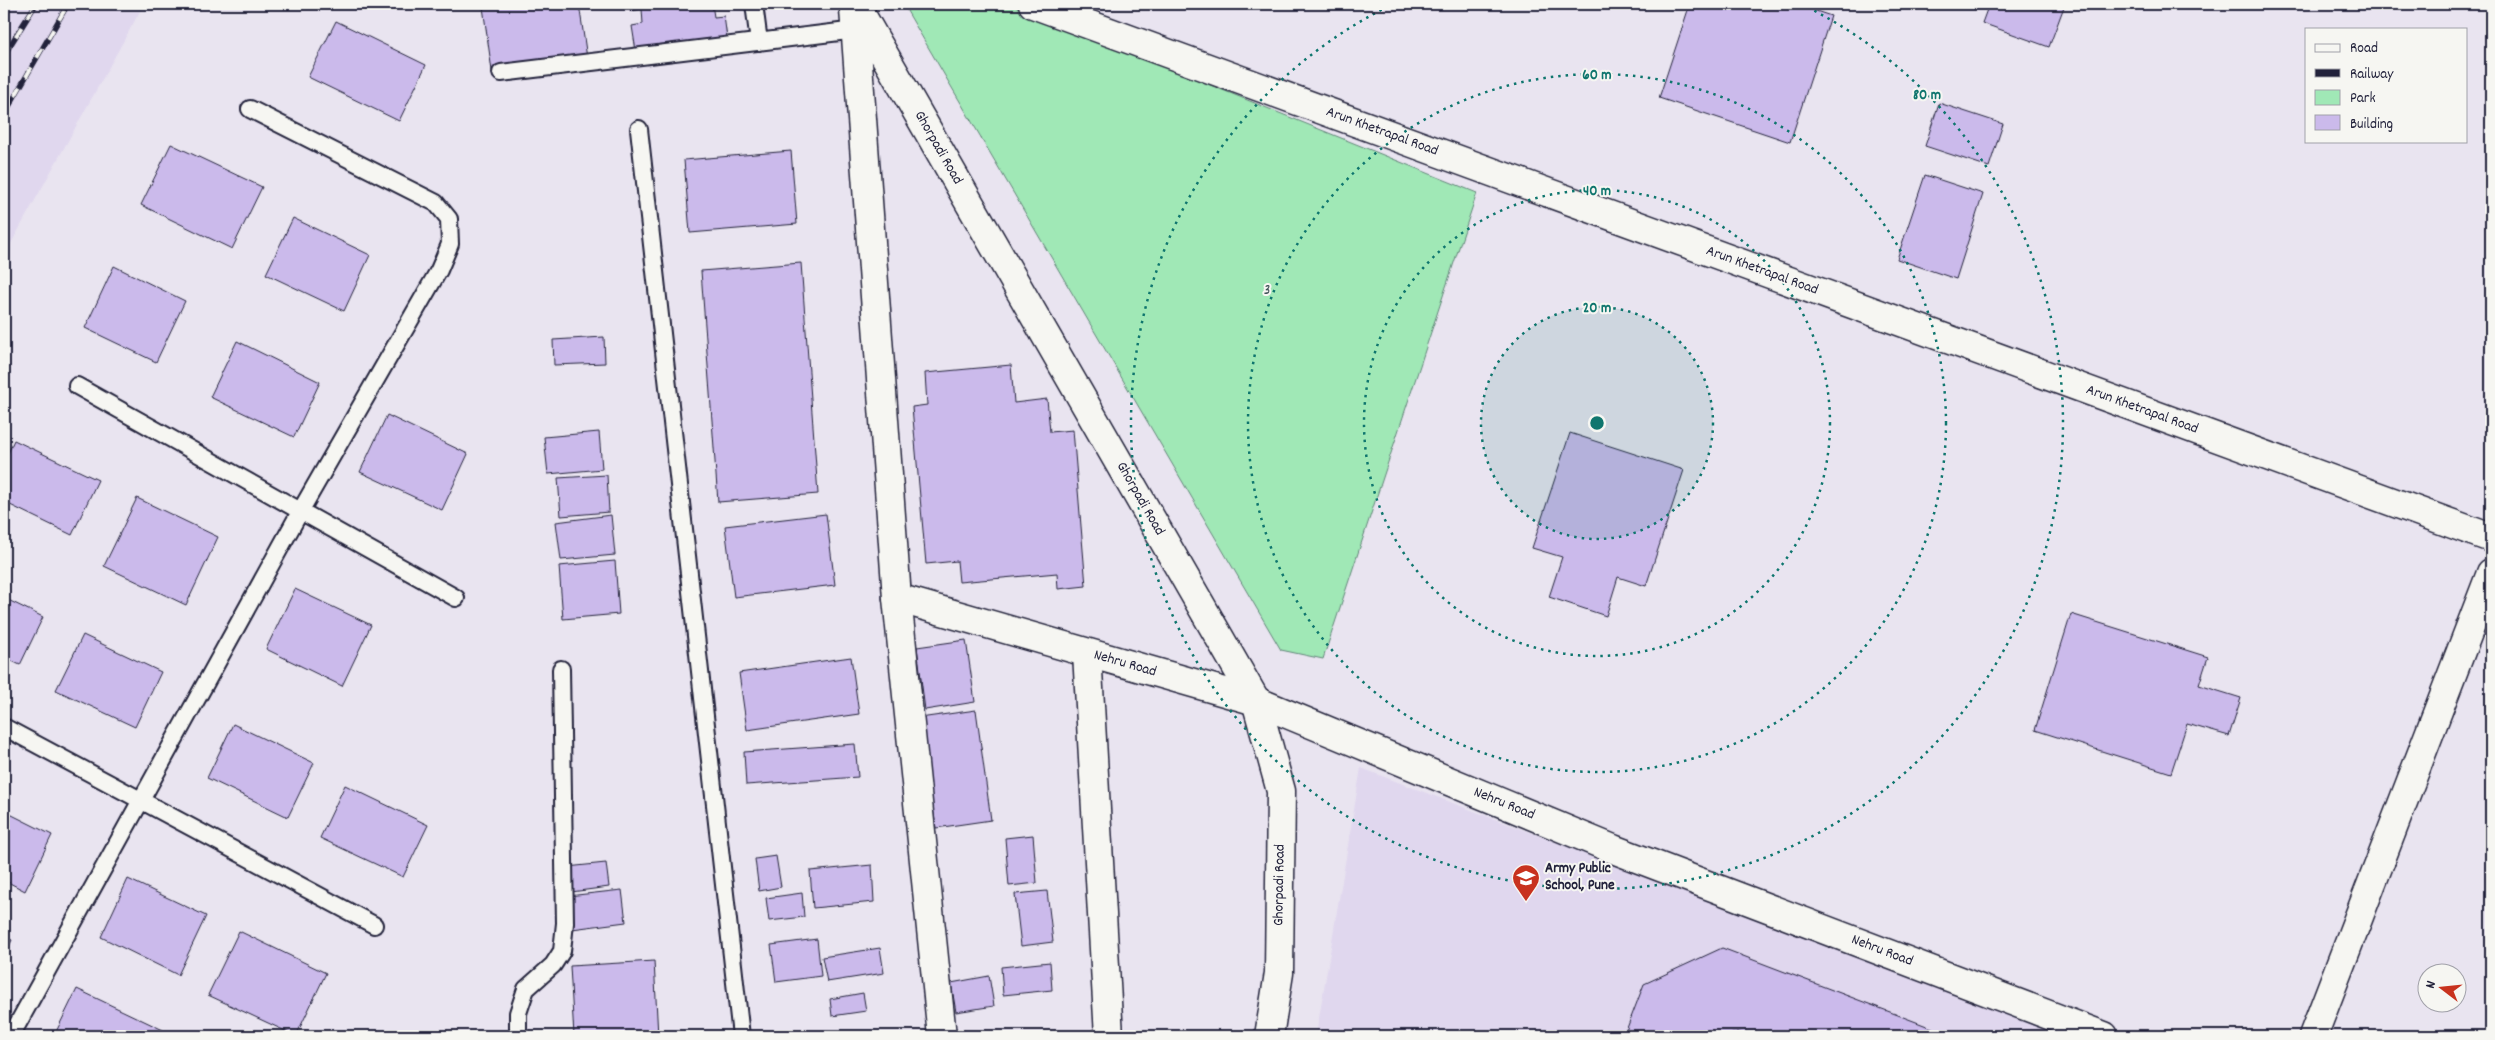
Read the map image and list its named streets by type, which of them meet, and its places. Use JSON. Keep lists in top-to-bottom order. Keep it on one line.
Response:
{"streets":{"street":["Arun Khetrapal Road","Ghorpadi Road","Nehru Road"]},"crossings":[["Ghorpadi Road","Nehru Road"]],"parks":["3"],"places":{"school or university":["Army Public School, Pune"]},"legend":["Road","Railway","Park","Building"],"north":"left","rings":["60 m","80 m","40 m","20 m"]}
